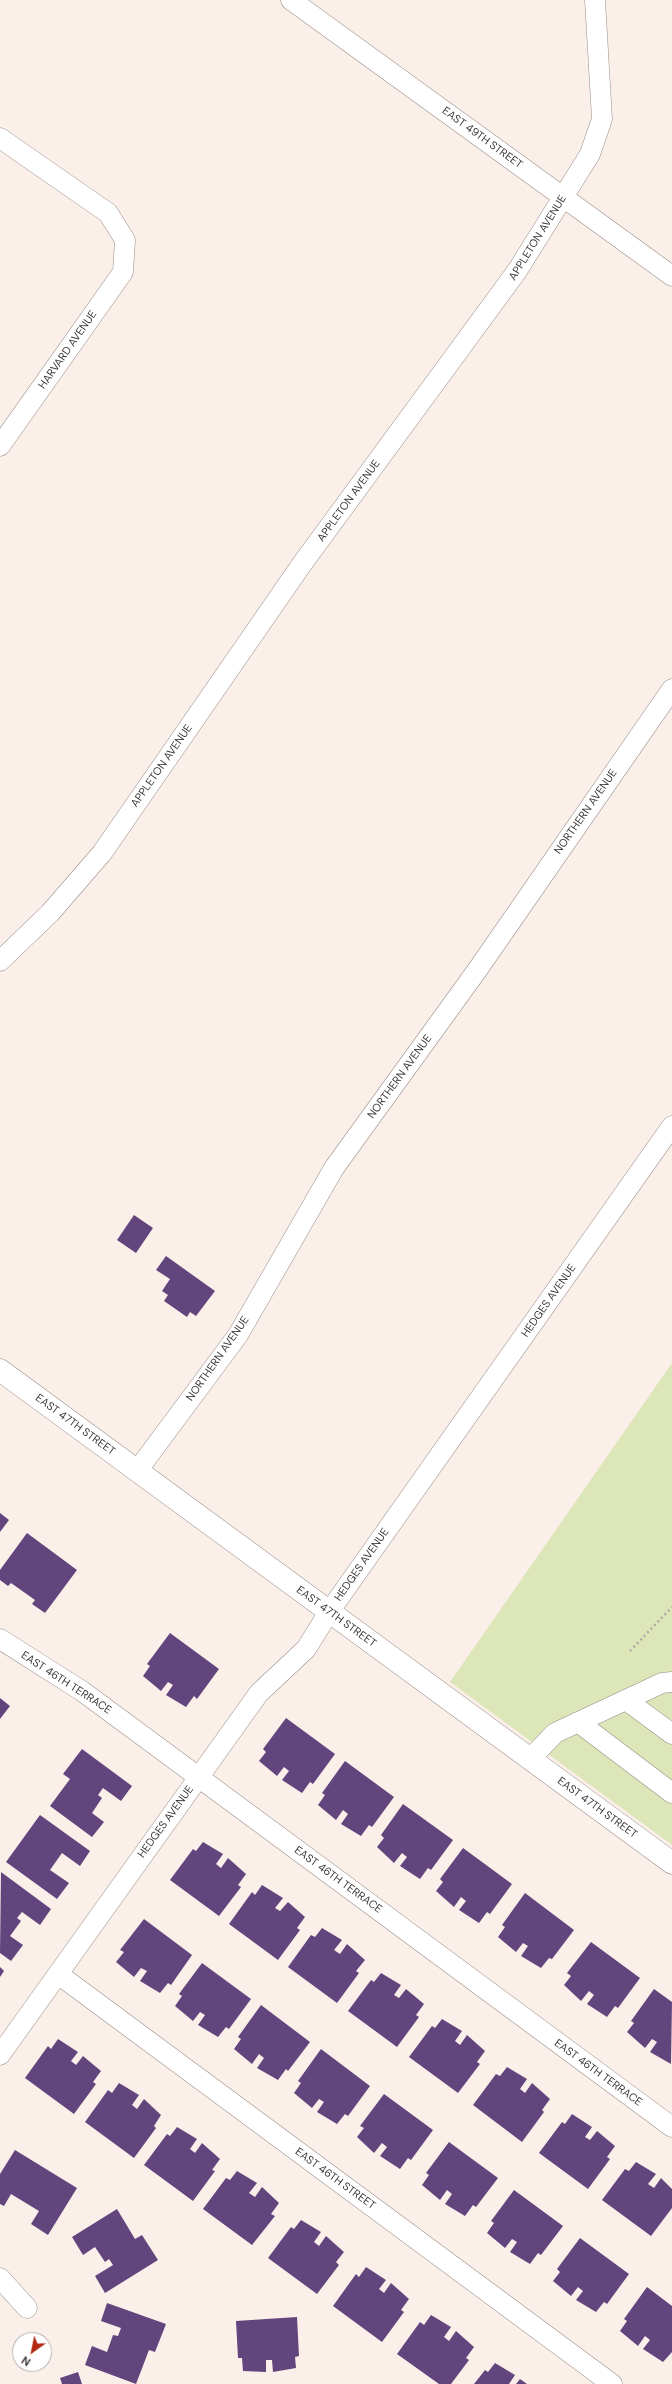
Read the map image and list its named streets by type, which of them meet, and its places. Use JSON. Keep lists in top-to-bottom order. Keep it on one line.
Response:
{"streets":{"main road":["EAST 47TH STREET"],"street":["EAST 49TH STREET","APPLETON AVENUE","HARVARD AVENUE","NORTHERN AVENUE","HEDGES AVENUE","EAST 46TH TERRACE","EAST 46TH STREET"]},"crossings":[["EAST 49TH STREET","APPLETON AVENUE"],["NORTHERN AVENUE","EAST 47TH STREET"],["HEDGES AVENUE","EAST 47TH STREET"],["HEDGES AVENUE","EAST 46TH TERRACE"],["HEDGES AVENUE","EAST 46TH STREET"]],"north":"bottom left"}
